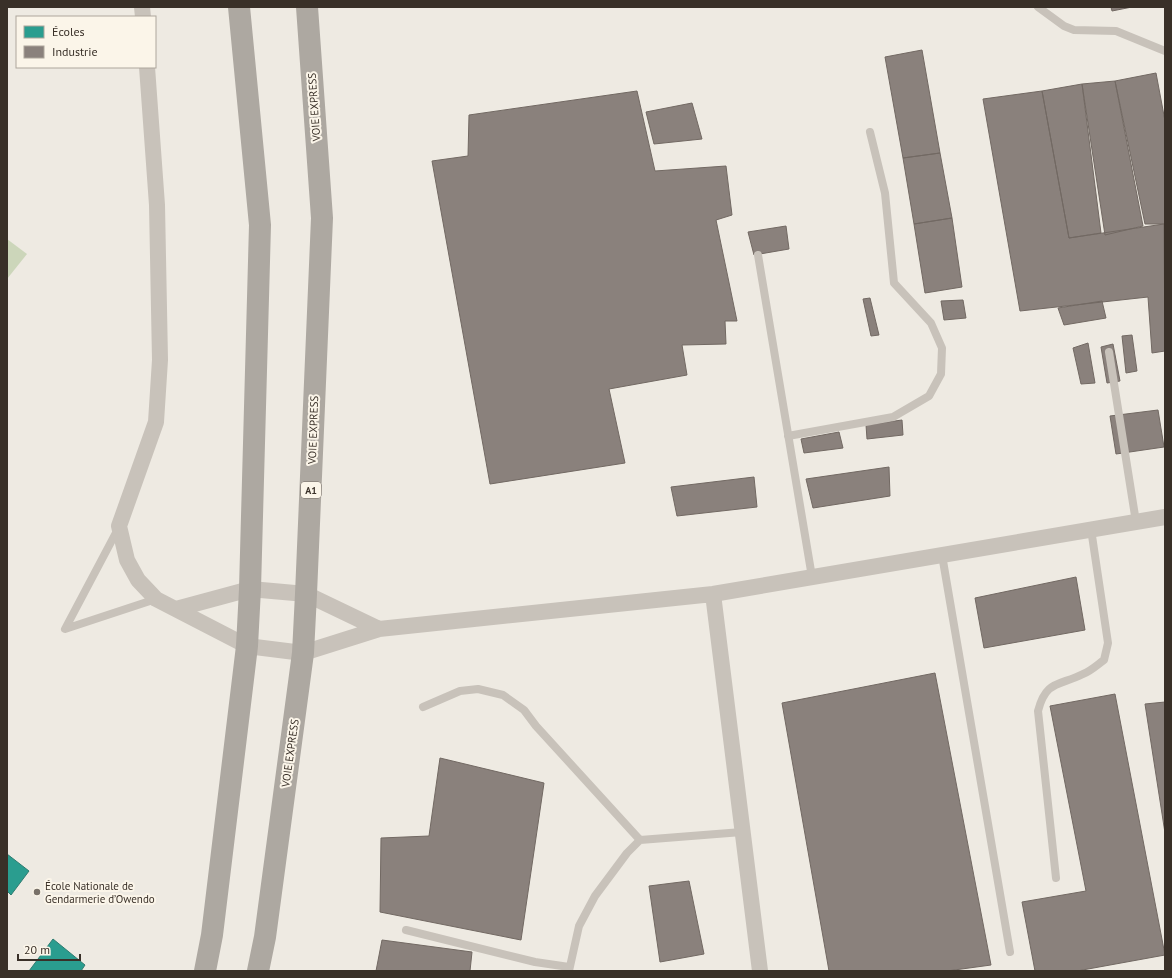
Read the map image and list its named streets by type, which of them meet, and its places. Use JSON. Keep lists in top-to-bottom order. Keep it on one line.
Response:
{"streets":{"highway":["VOIE EXPRESS","A1"]},"places":["École Nationale de Gendarmerie d’Owendo"],"legend":["Écoles","Industrie"],"scale_bar":"20 m"}
